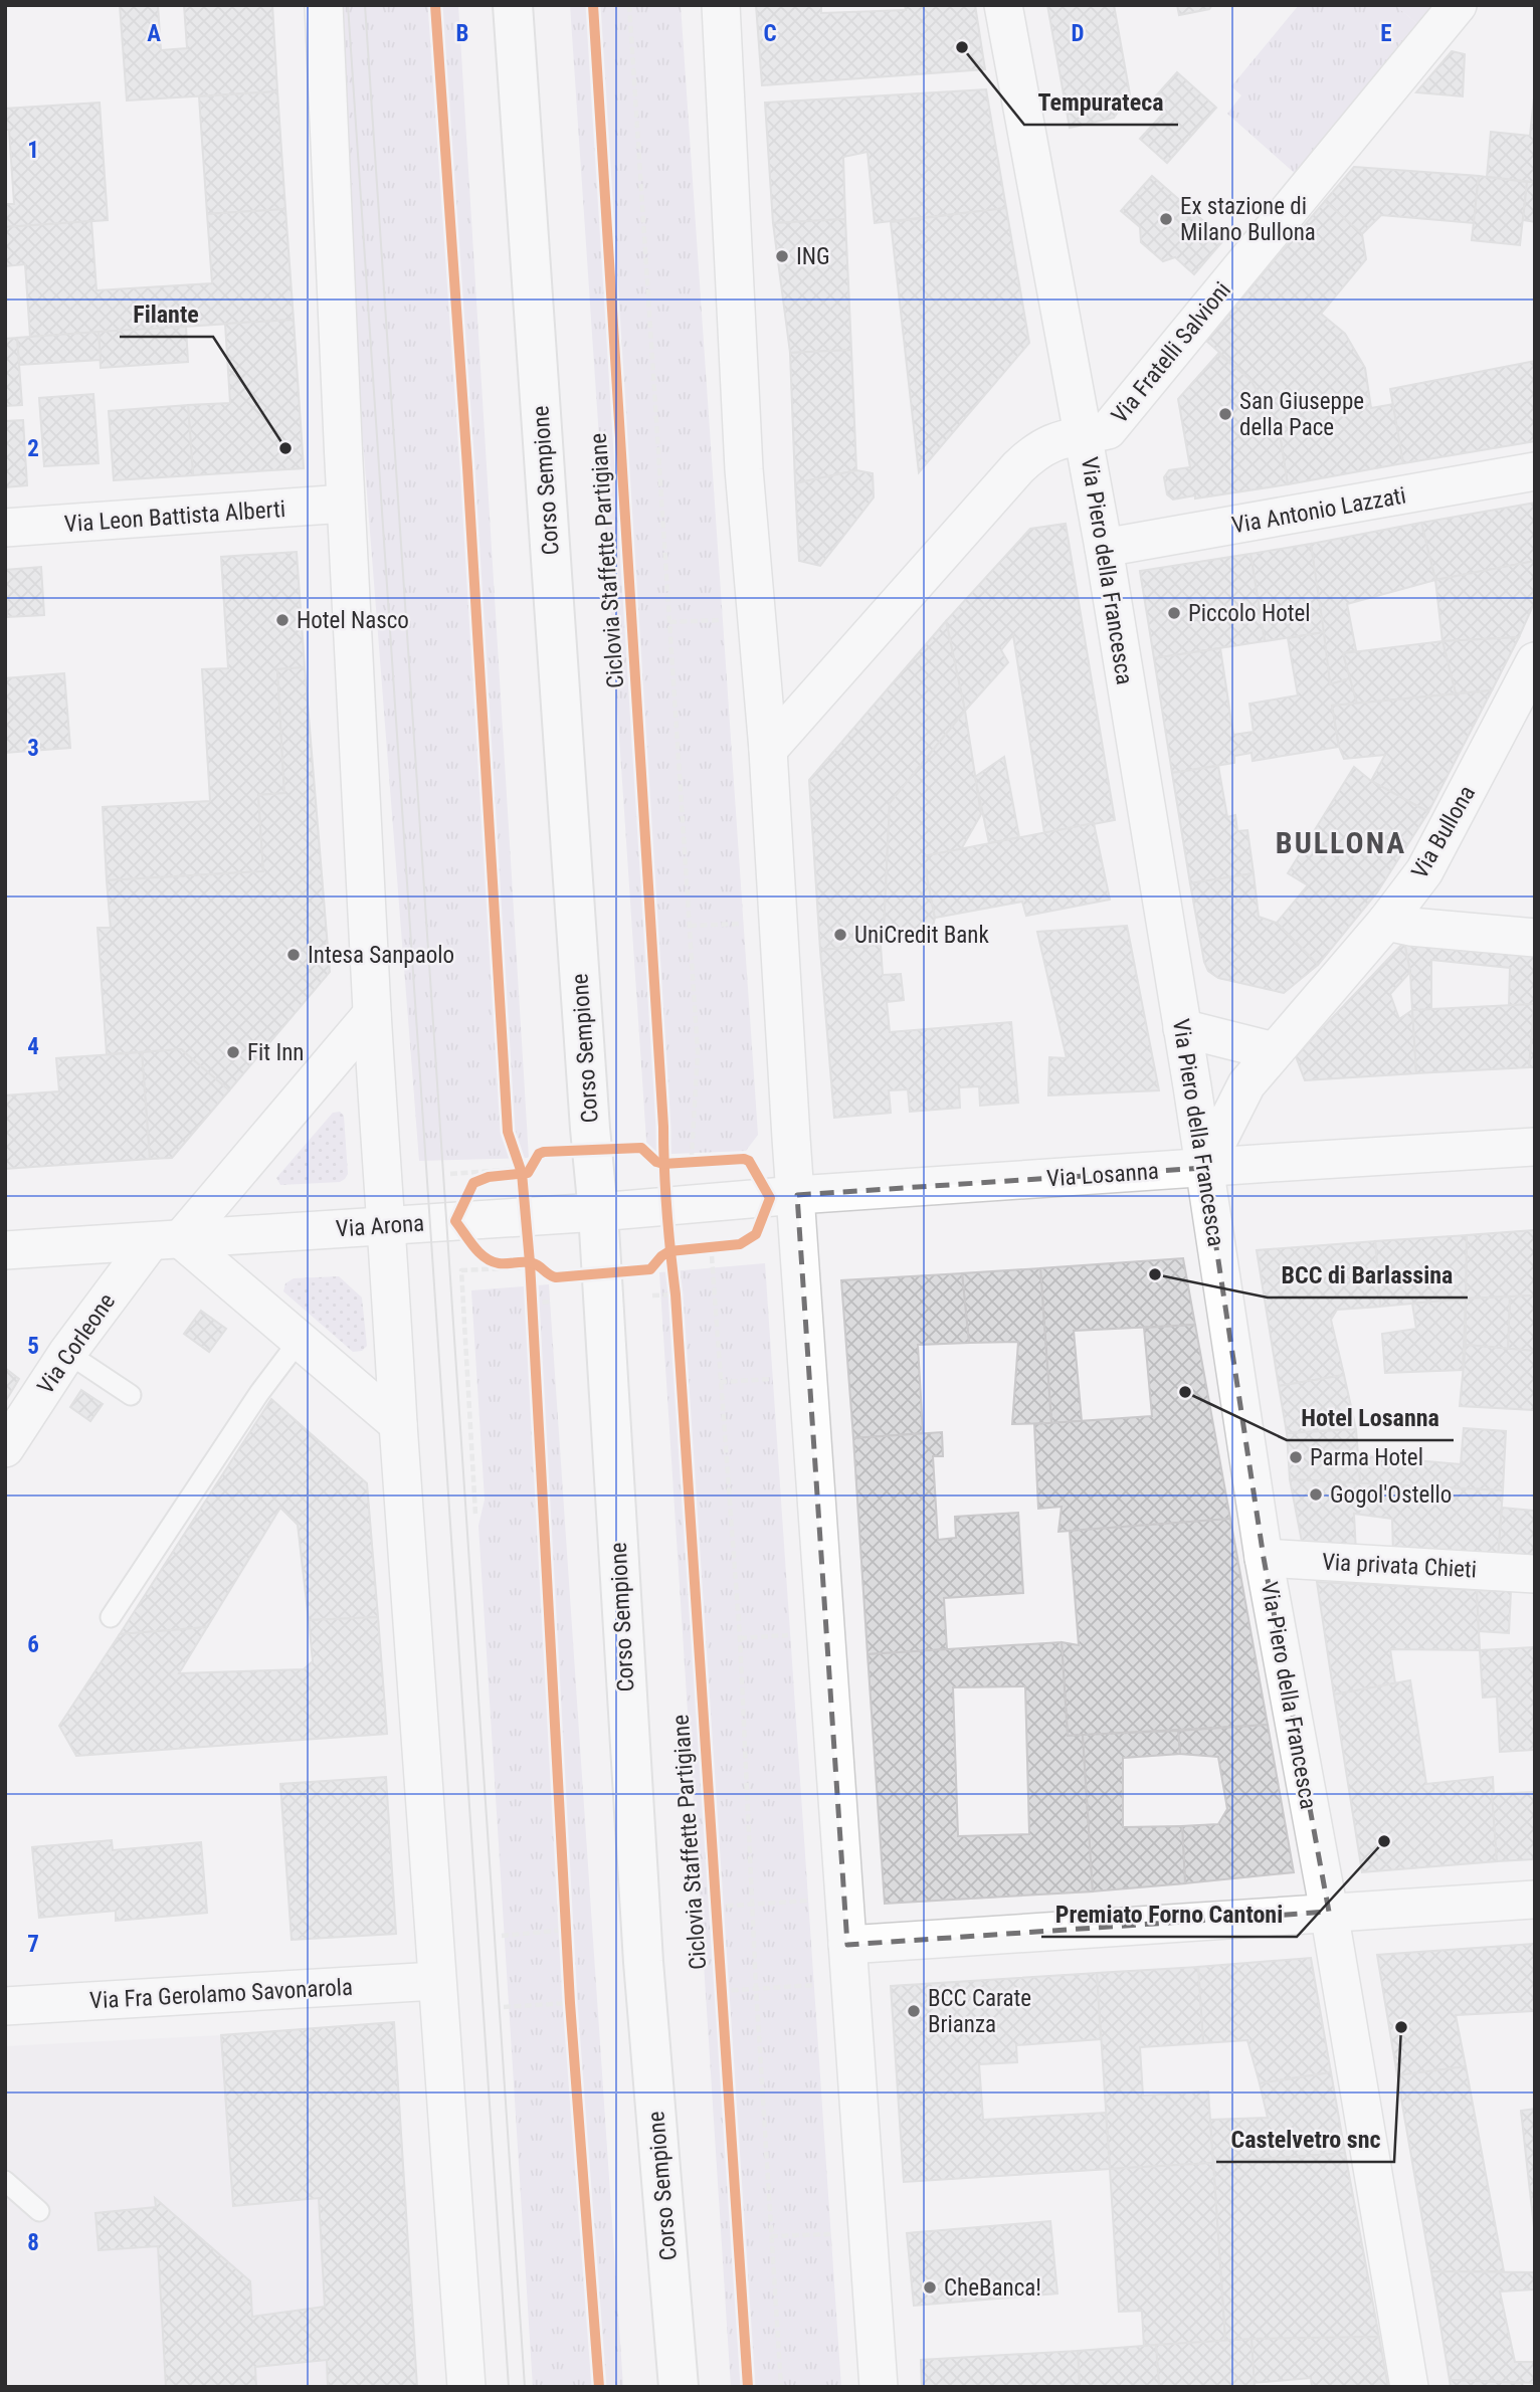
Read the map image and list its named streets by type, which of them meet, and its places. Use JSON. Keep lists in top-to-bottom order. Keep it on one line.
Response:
{"streets":{"main road":["Corso Sempione"],"street":["Via Fratelli Salvioni","Via Antonio Lazzati","Via Leon Battista Alberti","Via Piero della Francesca","Via Bullona","Via Losanna","Via Arona","Via Corleone","Via privata Chieti","Via Fra Gerolamo Savonarola"],"cycle path":["Ciclovia Staffette Partigiane"]},"crossings":[["Via Fratelli Salvioni","Via Piero della Francesca"],["Corso Sempione","Via Arona"],["Via Antonio Lazzati","Via Piero della Francesca"],["Via Piero della Francesca","Via Bullona"],["Via Piero della Francesca","Via Losanna"],["Via Piero della Francesca","Via privata Chieti"],["Via Bullona","Via Losanna"],["Via Losanna","Via Arona"],["Via Arona","Via Corleone"]],"districts":["BULLONA"],"places":["Tempurateca","Ex stazione di Milano Bullona","ING","San Giuseppe della Pace","Filante","Piccolo Hotel","Hotel Nasco","UniCredit Bank","Intesa Sanpaolo","Fit Inn","BCC di Barlassina","Hotel Losanna","Parma Hotel","Gogol'Ostello","Premiato Forno Cantoni","BCC Carate Brianza","Castelvetro snc","CheBanca!"],"grid":{"columns":["A","B","C","D","E"],"rows":["1","2","3","4","5","6","7","8"]}}
